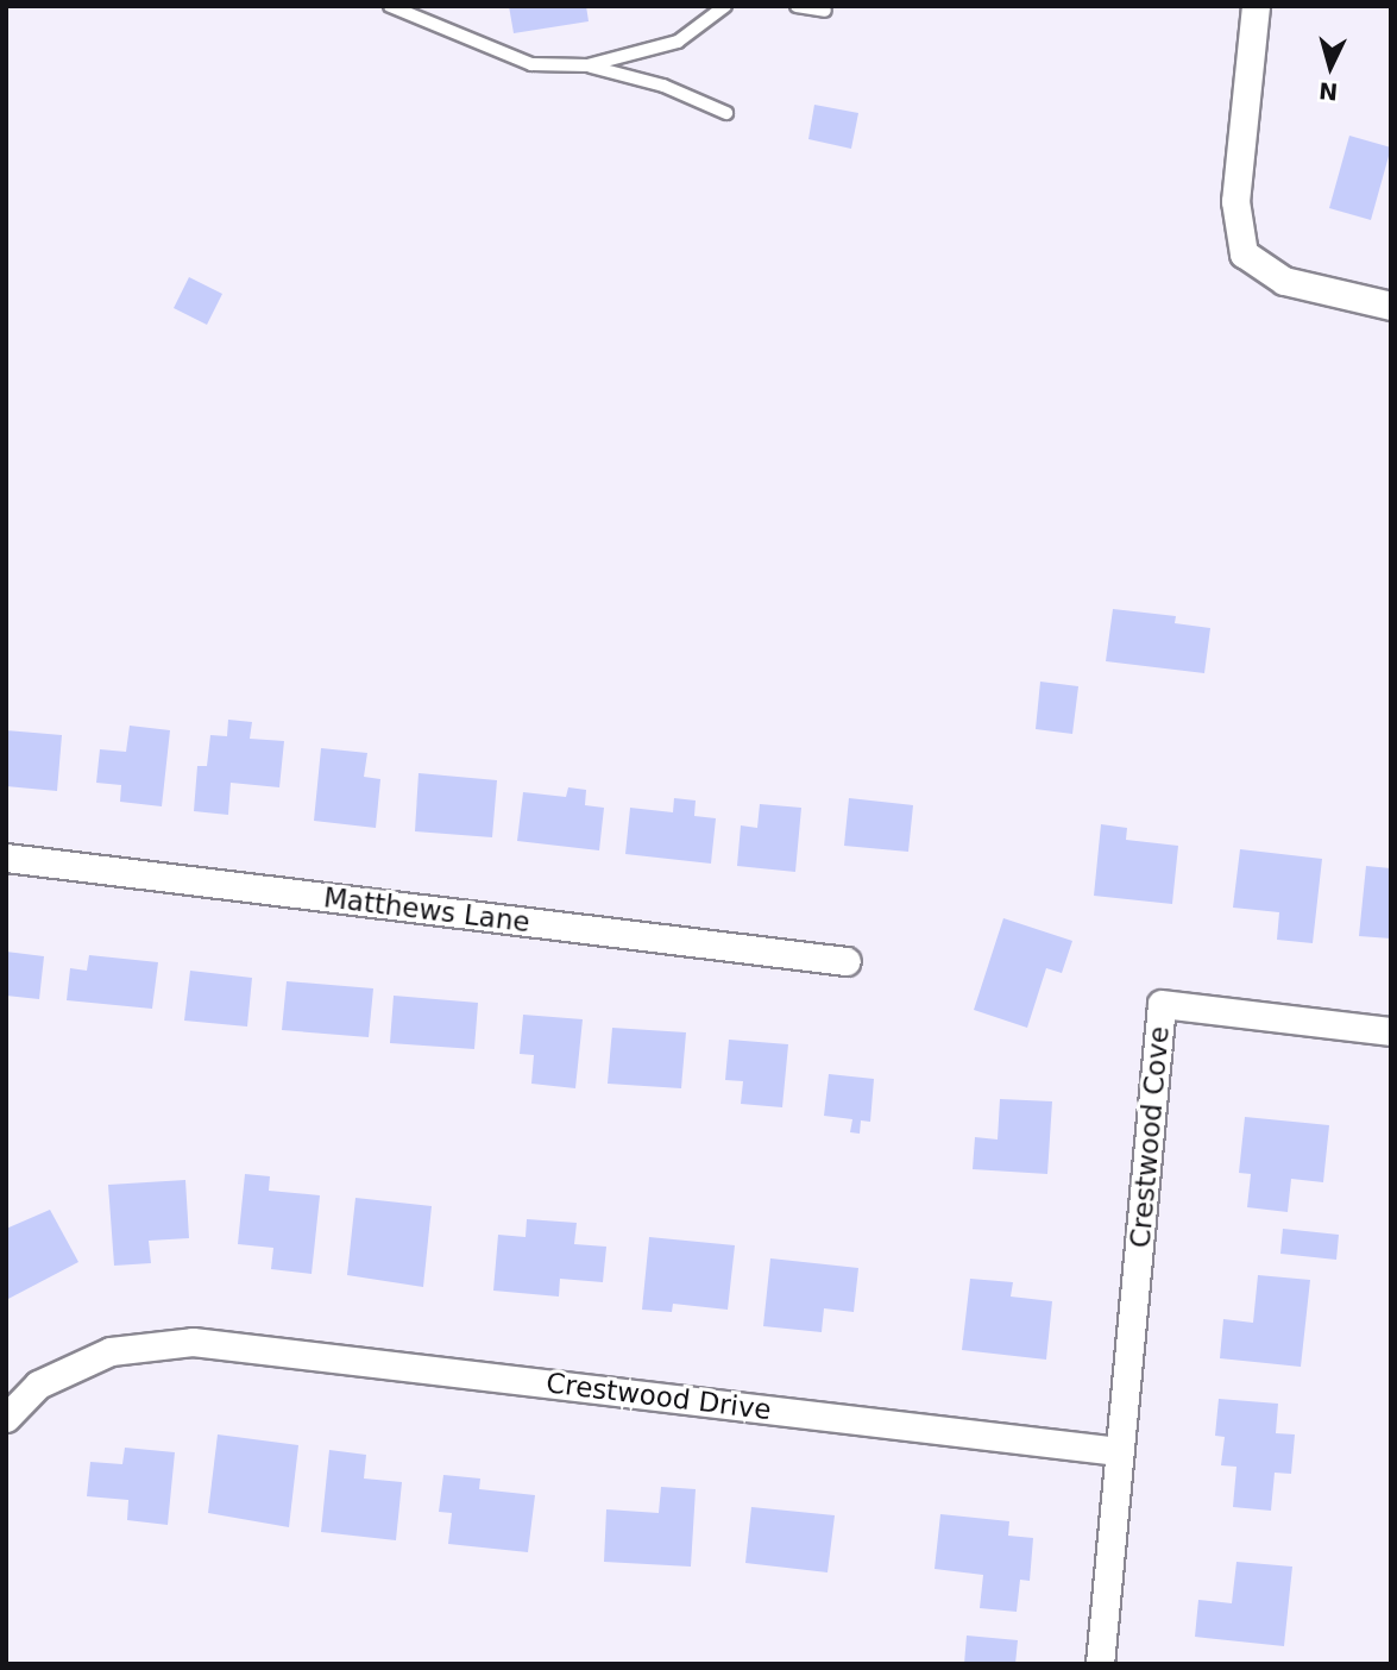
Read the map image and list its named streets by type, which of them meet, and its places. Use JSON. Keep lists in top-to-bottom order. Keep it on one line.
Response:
{"streets":{"street":["Matthews Lane","Crestwood Cove","Crestwood Drive"]},"crossings":[["Crestwood Cove","Crestwood Drive"]],"north":"bottom"}
